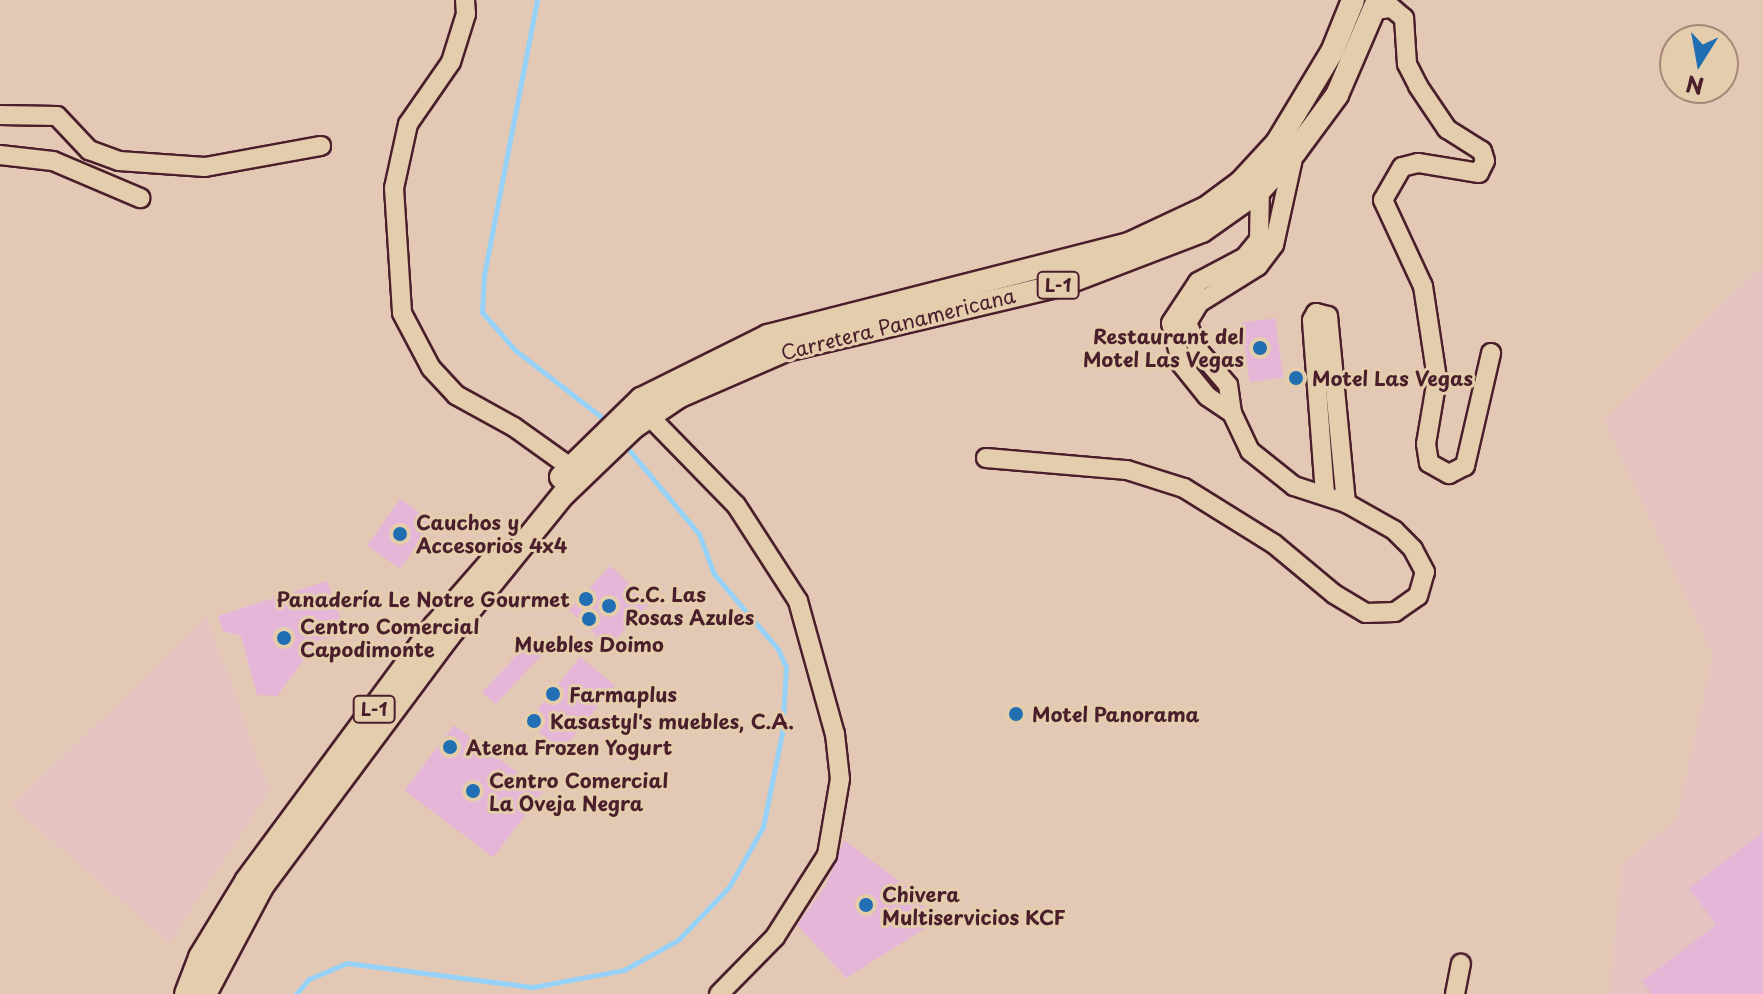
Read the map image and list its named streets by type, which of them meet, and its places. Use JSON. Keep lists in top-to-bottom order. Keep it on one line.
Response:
{"streets":{"main road":["L-1","Carretera Panamericana"]},"places":["Restaurant del Motel Las Vegas","Motel Las Vegas","Cauchos y Accesorios 4x4","Panadería Le Notre Gourmet","C.C. Las Rosas Azules","Muebles Doimo","Centro Comercial Capodimonte","Farmaplus","Motel Panorama","Kasastyl's muebles, C.A.","Atena Frozen Yogurt","Centro Comercial La Oveja Negra","Chivera Multiservicios KCF"],"north":"bottom"}
